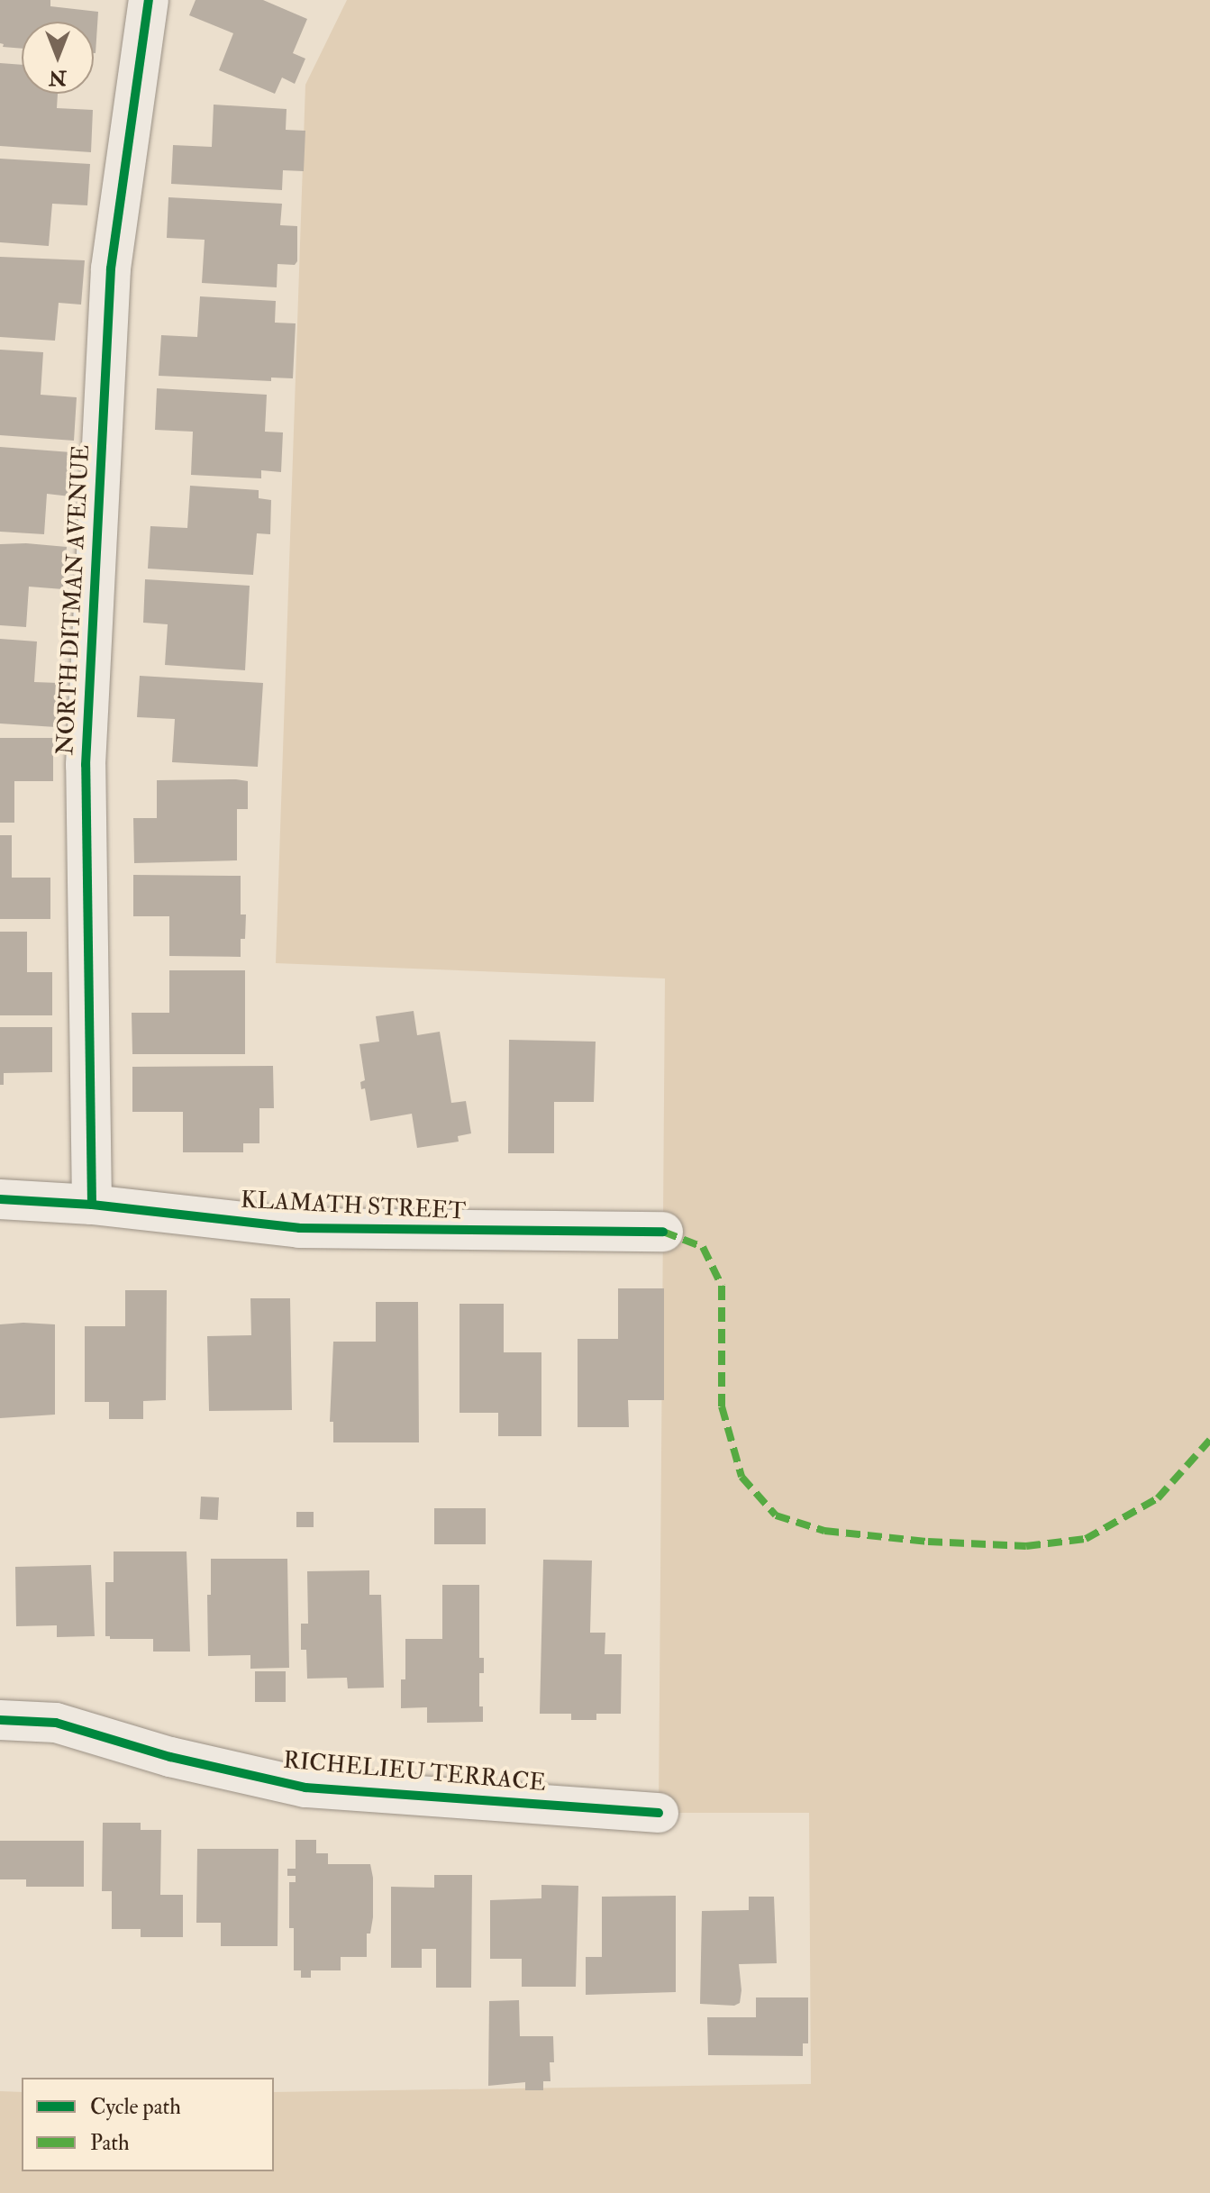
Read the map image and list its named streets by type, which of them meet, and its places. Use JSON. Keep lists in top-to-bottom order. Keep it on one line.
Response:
{"streets":{"street":["NORTH DITMAN AVENUE","KLAMATH STREET","RICHELIEU TERRACE"]},"crossings":[["NORTH DITMAN AVENUE","KLAMATH STREET"]],"legend":["Cycle path","Path"],"north":"bottom"}
